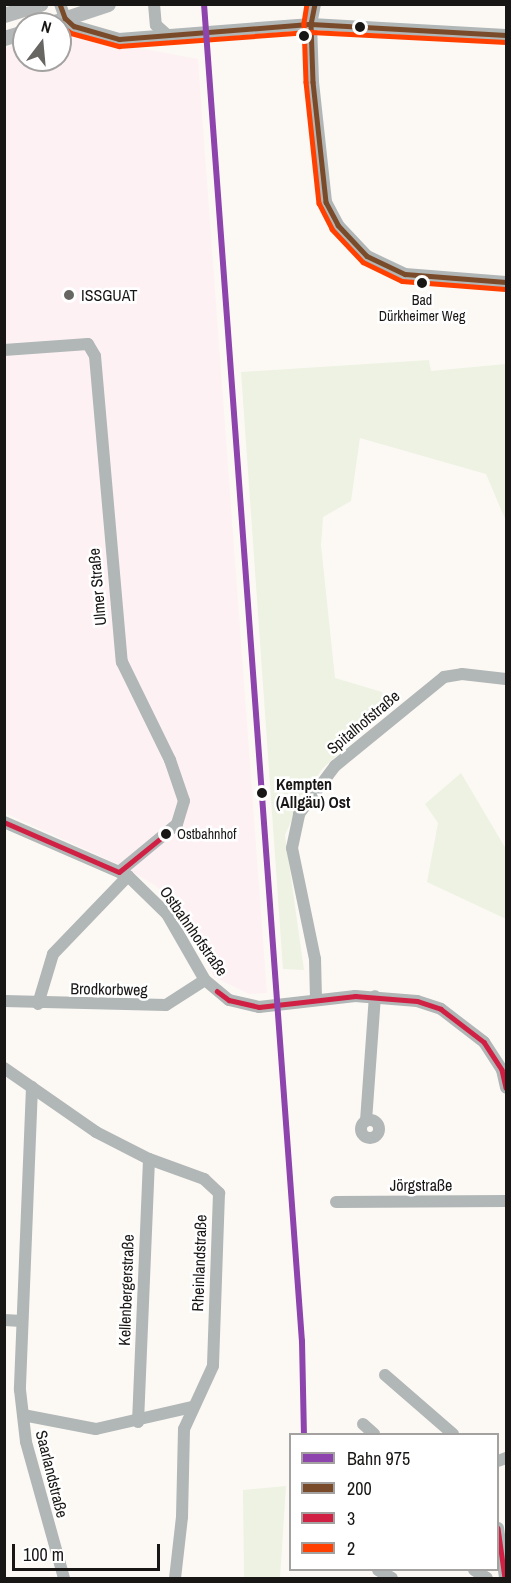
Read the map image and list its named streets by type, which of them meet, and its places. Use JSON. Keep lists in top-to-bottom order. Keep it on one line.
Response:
{"streets":{"street":["Ulmer Straße","Spitalhofstraße","Ostbahnhofstraße","Brodkorbweg","Jörgstraße","Rheinlandstraße","Kellenbergerstraße","Saarlandstraße"]},"crossings":[["Ulmer Straße","Ostbahnhofstraße"],["Spitalhofstraße","Ostbahnhofstraße"],["Ostbahnhofstraße","Brodkorbweg"],["Rheinlandstraße","Kellenbergerstraße"],["Rheinlandstraße","Saarlandstraße"]],"places":["Bad Dürkheimer Weg","ISSGUAT","Kempten (Allgäu) Ost","Ostbahnhof"],"lines":["rail line 975","transit line 200","transit line 2","transit line 3"],"legend":["Bahn 975","200","3","2"],"scale_bar":"100 m","north":"top"}
